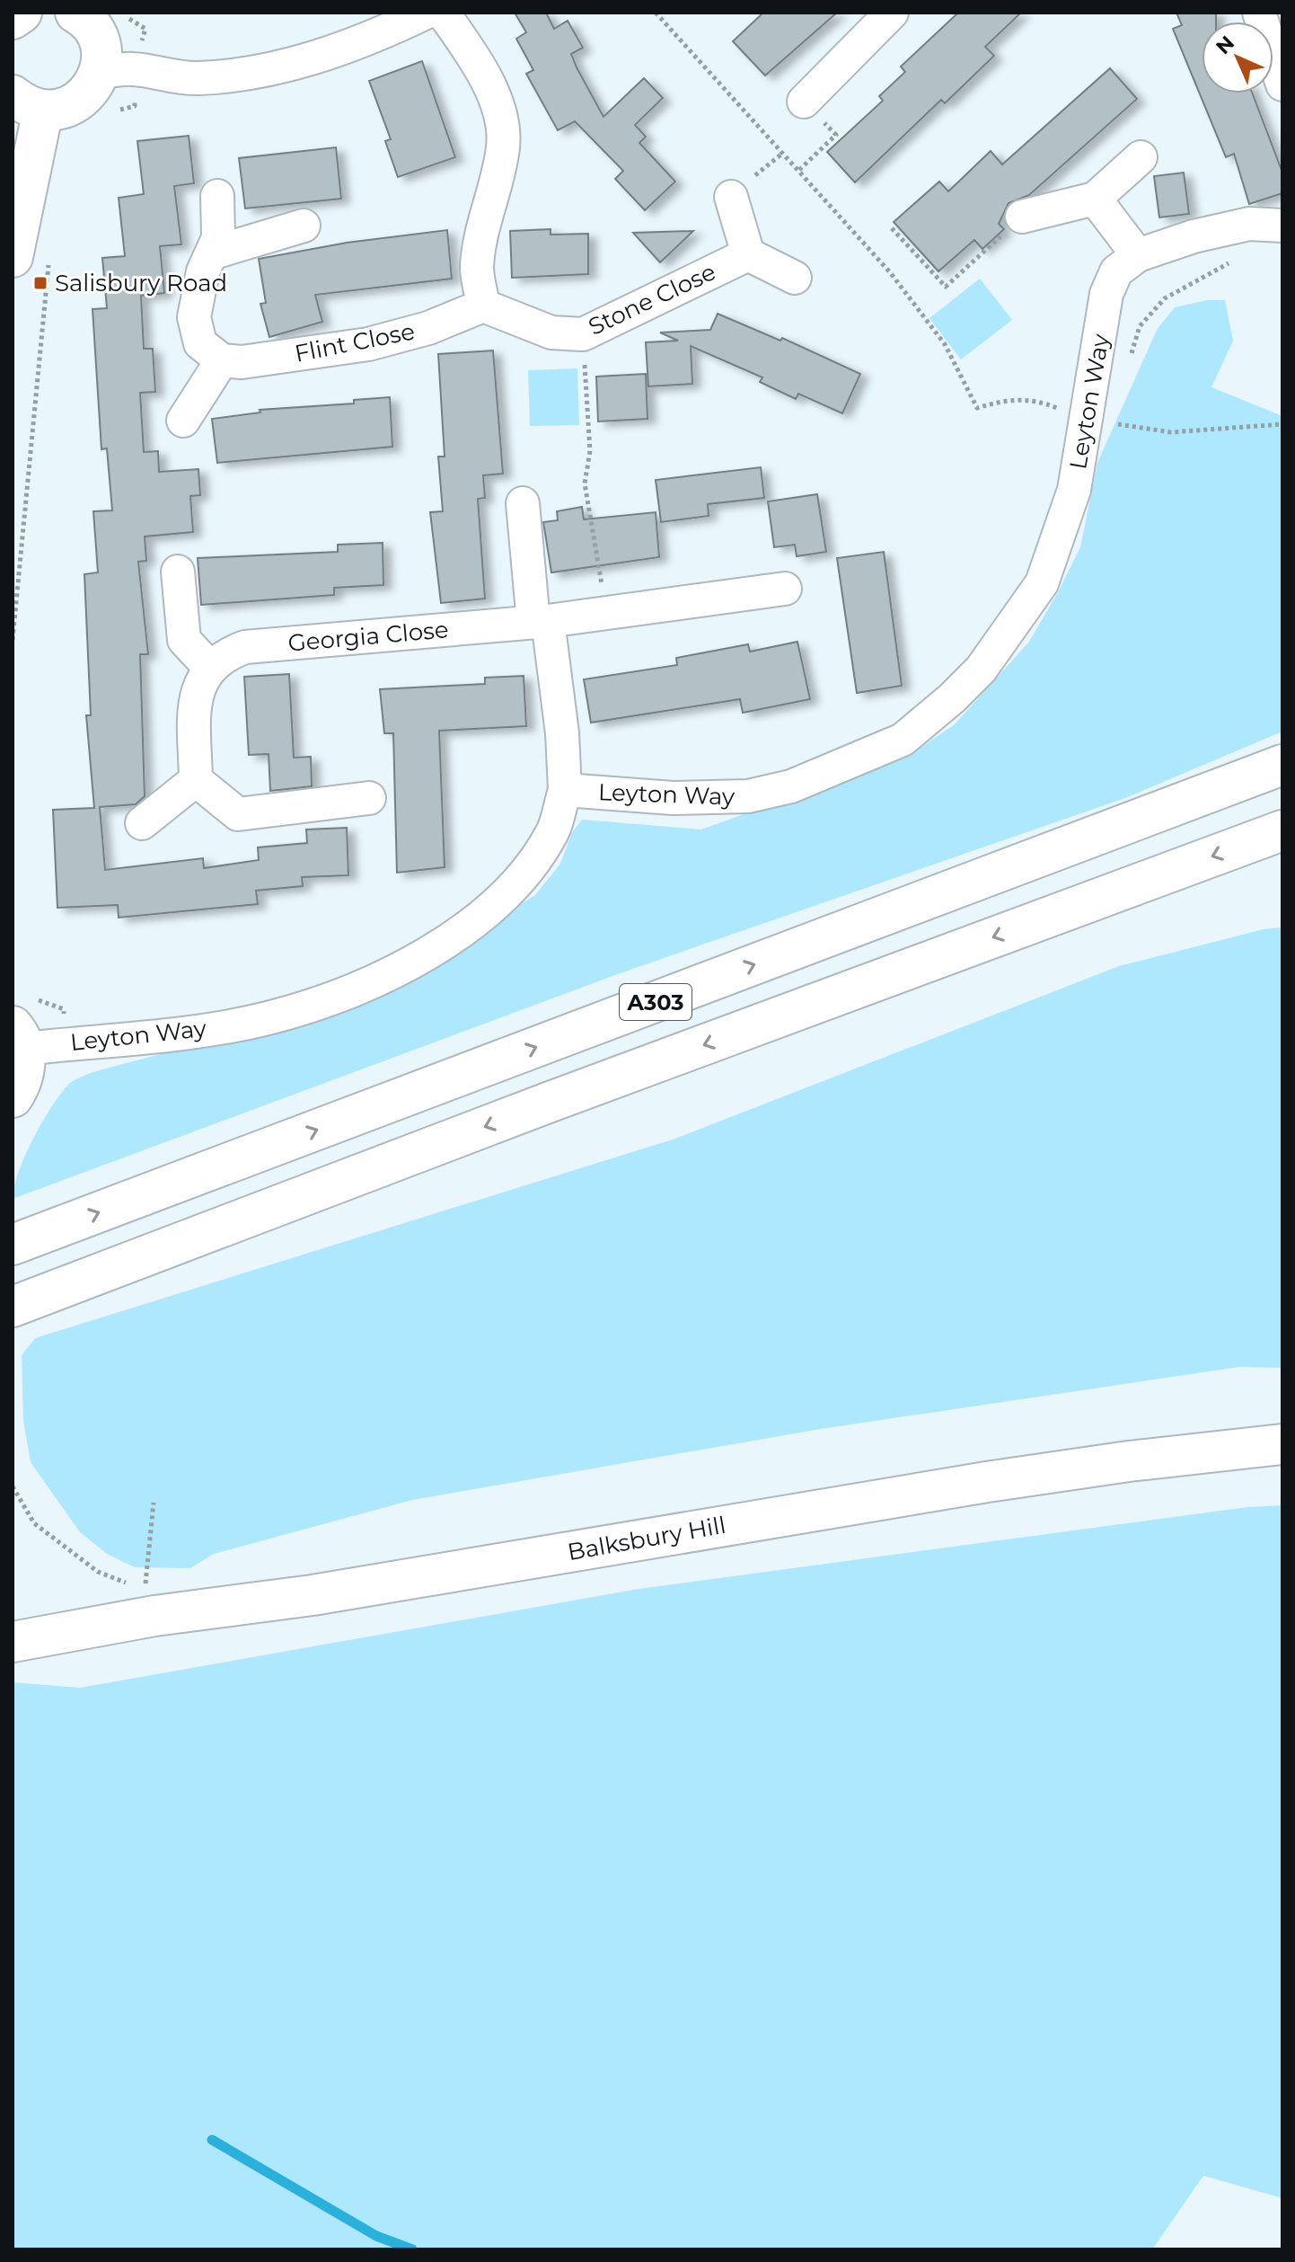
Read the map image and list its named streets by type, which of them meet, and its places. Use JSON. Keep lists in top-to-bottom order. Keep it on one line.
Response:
{"streets":{"main road":["A303","Balksbury Hill"],"street":["Stone Close","Flint Close","Leyton Way","Georgia Close"]},"crossings":[["Stone Close","Flint Close"]],"places":{"transit":["Salisbury Road"]},"north":"top left"}
